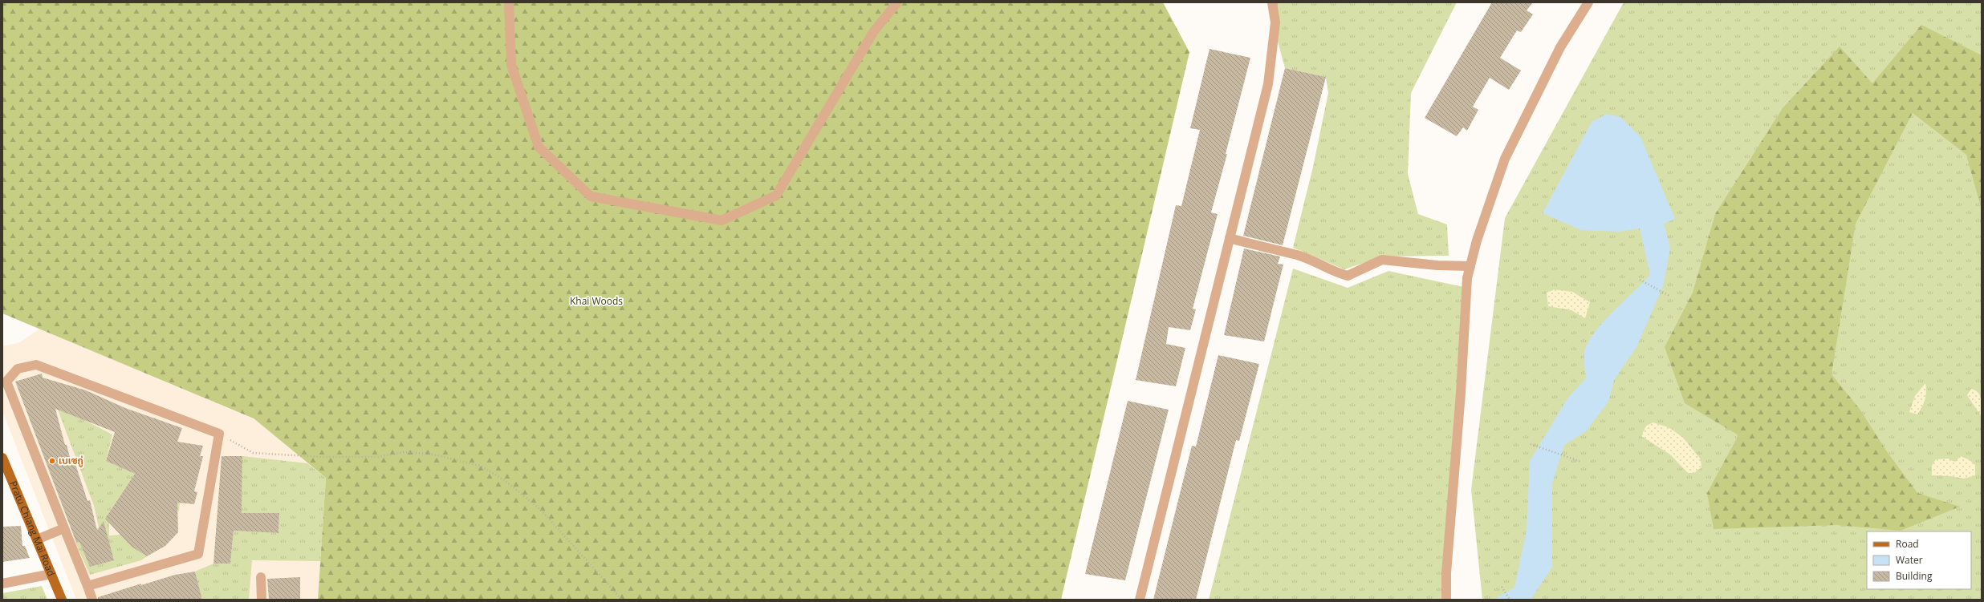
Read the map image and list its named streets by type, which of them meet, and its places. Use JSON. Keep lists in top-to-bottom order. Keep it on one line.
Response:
{"streets":{"main road":["Pratu Chiang Mai Road"]},"parks":["Khai Woods"],"places":["เบเชกู่"],"legend":["Road","Water","Building"]}
